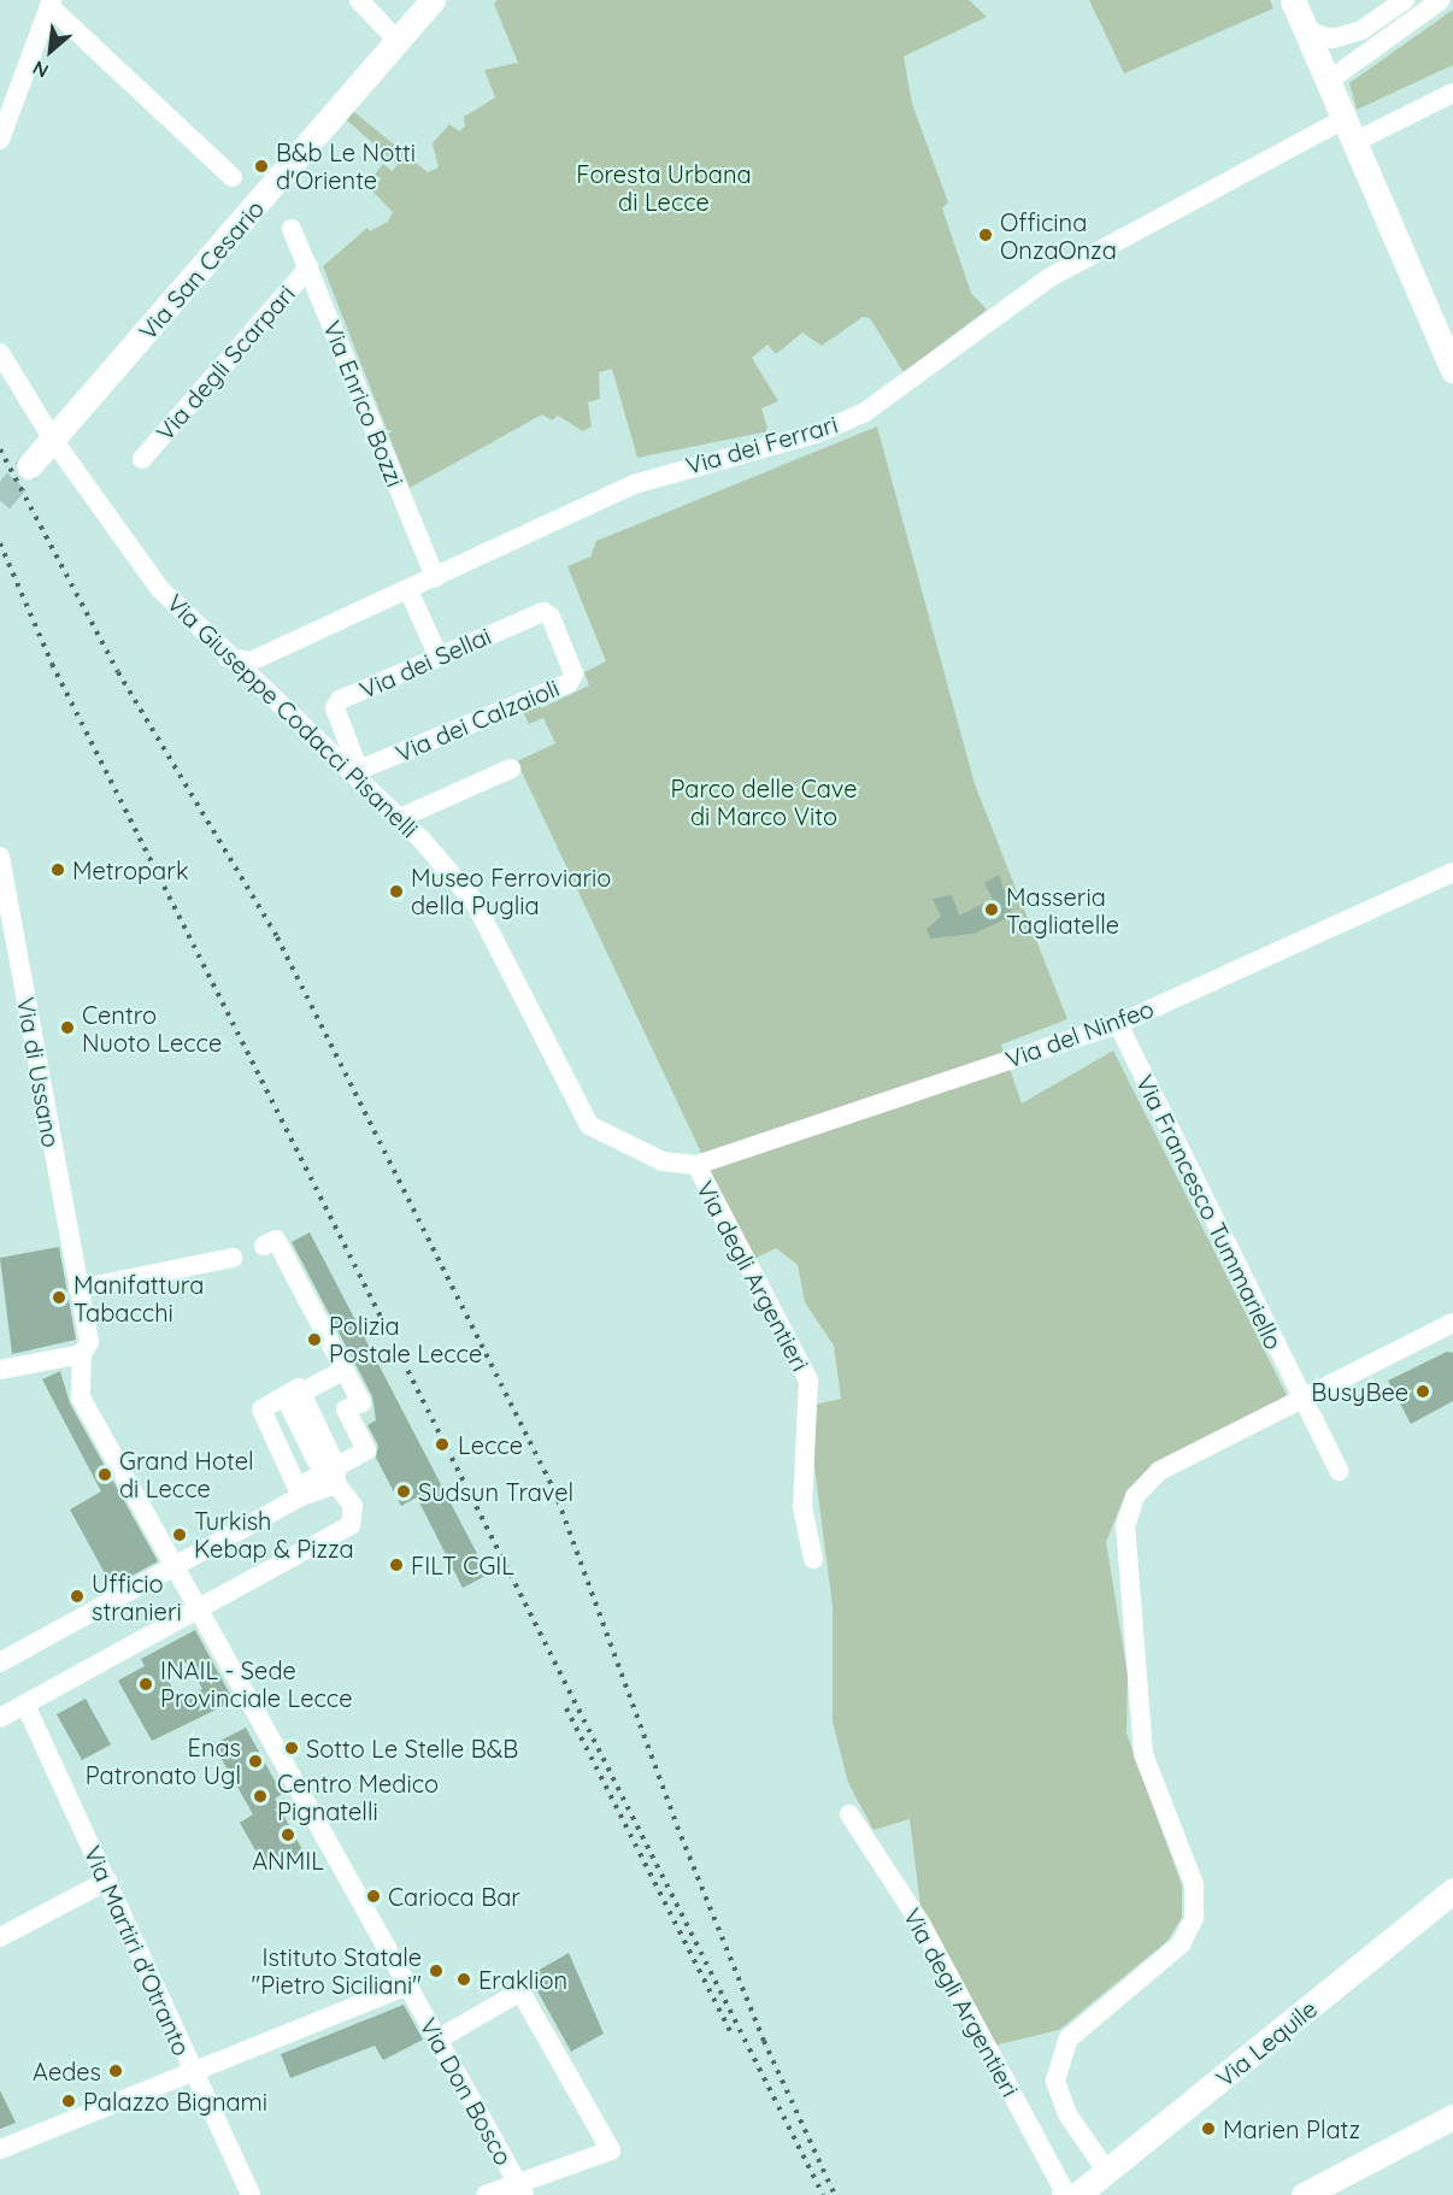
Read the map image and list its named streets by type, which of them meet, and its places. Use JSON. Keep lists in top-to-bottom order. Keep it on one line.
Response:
{"streets":{"main road":["Via San Cesario","Via Lequile"],"street":["Via degli Scarpari","Via Enrico Bozzi","Via dei Ferrari","Via dei Sellai","Via Giuseppe Codacci Pisanelli","Via dei Calzaioli","Via del Ninfeo","Via di Ussano","Via Francesco Tummariello","Via degli Argentieri","Via Martiri d'Otranto","Via Don Bosco"]},"crossings":[["Via San Cesario","Via Giuseppe Codacci Pisanelli"],["Via degli Scarpari","Via Enrico Bozzi"],["Via Enrico Bozzi","Via dei Ferrari"],["Via dei Ferrari","Via Giuseppe Codacci Pisanelli"],["Via dei Sellai","Via Giuseppe Codacci Pisanelli"],["Via dei Sellai","Via dei Calzaioli"],["Via Giuseppe Codacci Pisanelli","Via dei Calzaioli"],["Via Giuseppe Codacci Pisanelli","Via del Ninfeo"],["Via Giuseppe Codacci Pisanelli","Via degli Argentieri"],["Via del Ninfeo","Via Francesco Tummariello"],["Via del Ninfeo","Via degli Argentieri"],["Via di Ussano","Via Don Bosco"]],"parks":["Foresta Urbana di Lecce","Parco delle Cave di Marco Vito"],"places":["B&b Le Notti d'Oriente","Officina OnzaOnza","Metropark","Museo Ferroviario della Puglia","Masseria Tagliatelle","Centro Nuoto Lecce","Manifattura Tabacchi","Polizia Postale Lecce","BusyBee","Lecce","Grand Hotel di Lecce","Sudsun Travel","Turkish Kebap & Pizza","FILT CGIL","Ufficio stranieri","INAIL - Sede Provinciale Lecce","Sotto Le Stelle B&B","Enas Patronato Ugl","Centro Medico Pignatelli","ANMIL","Carioca Bar","Istituto Statale \"Pietro Siciliani\"","Eraklion","Aedes","Palazzo Bignami","Marien Platz"],"north":"bottom left"}
